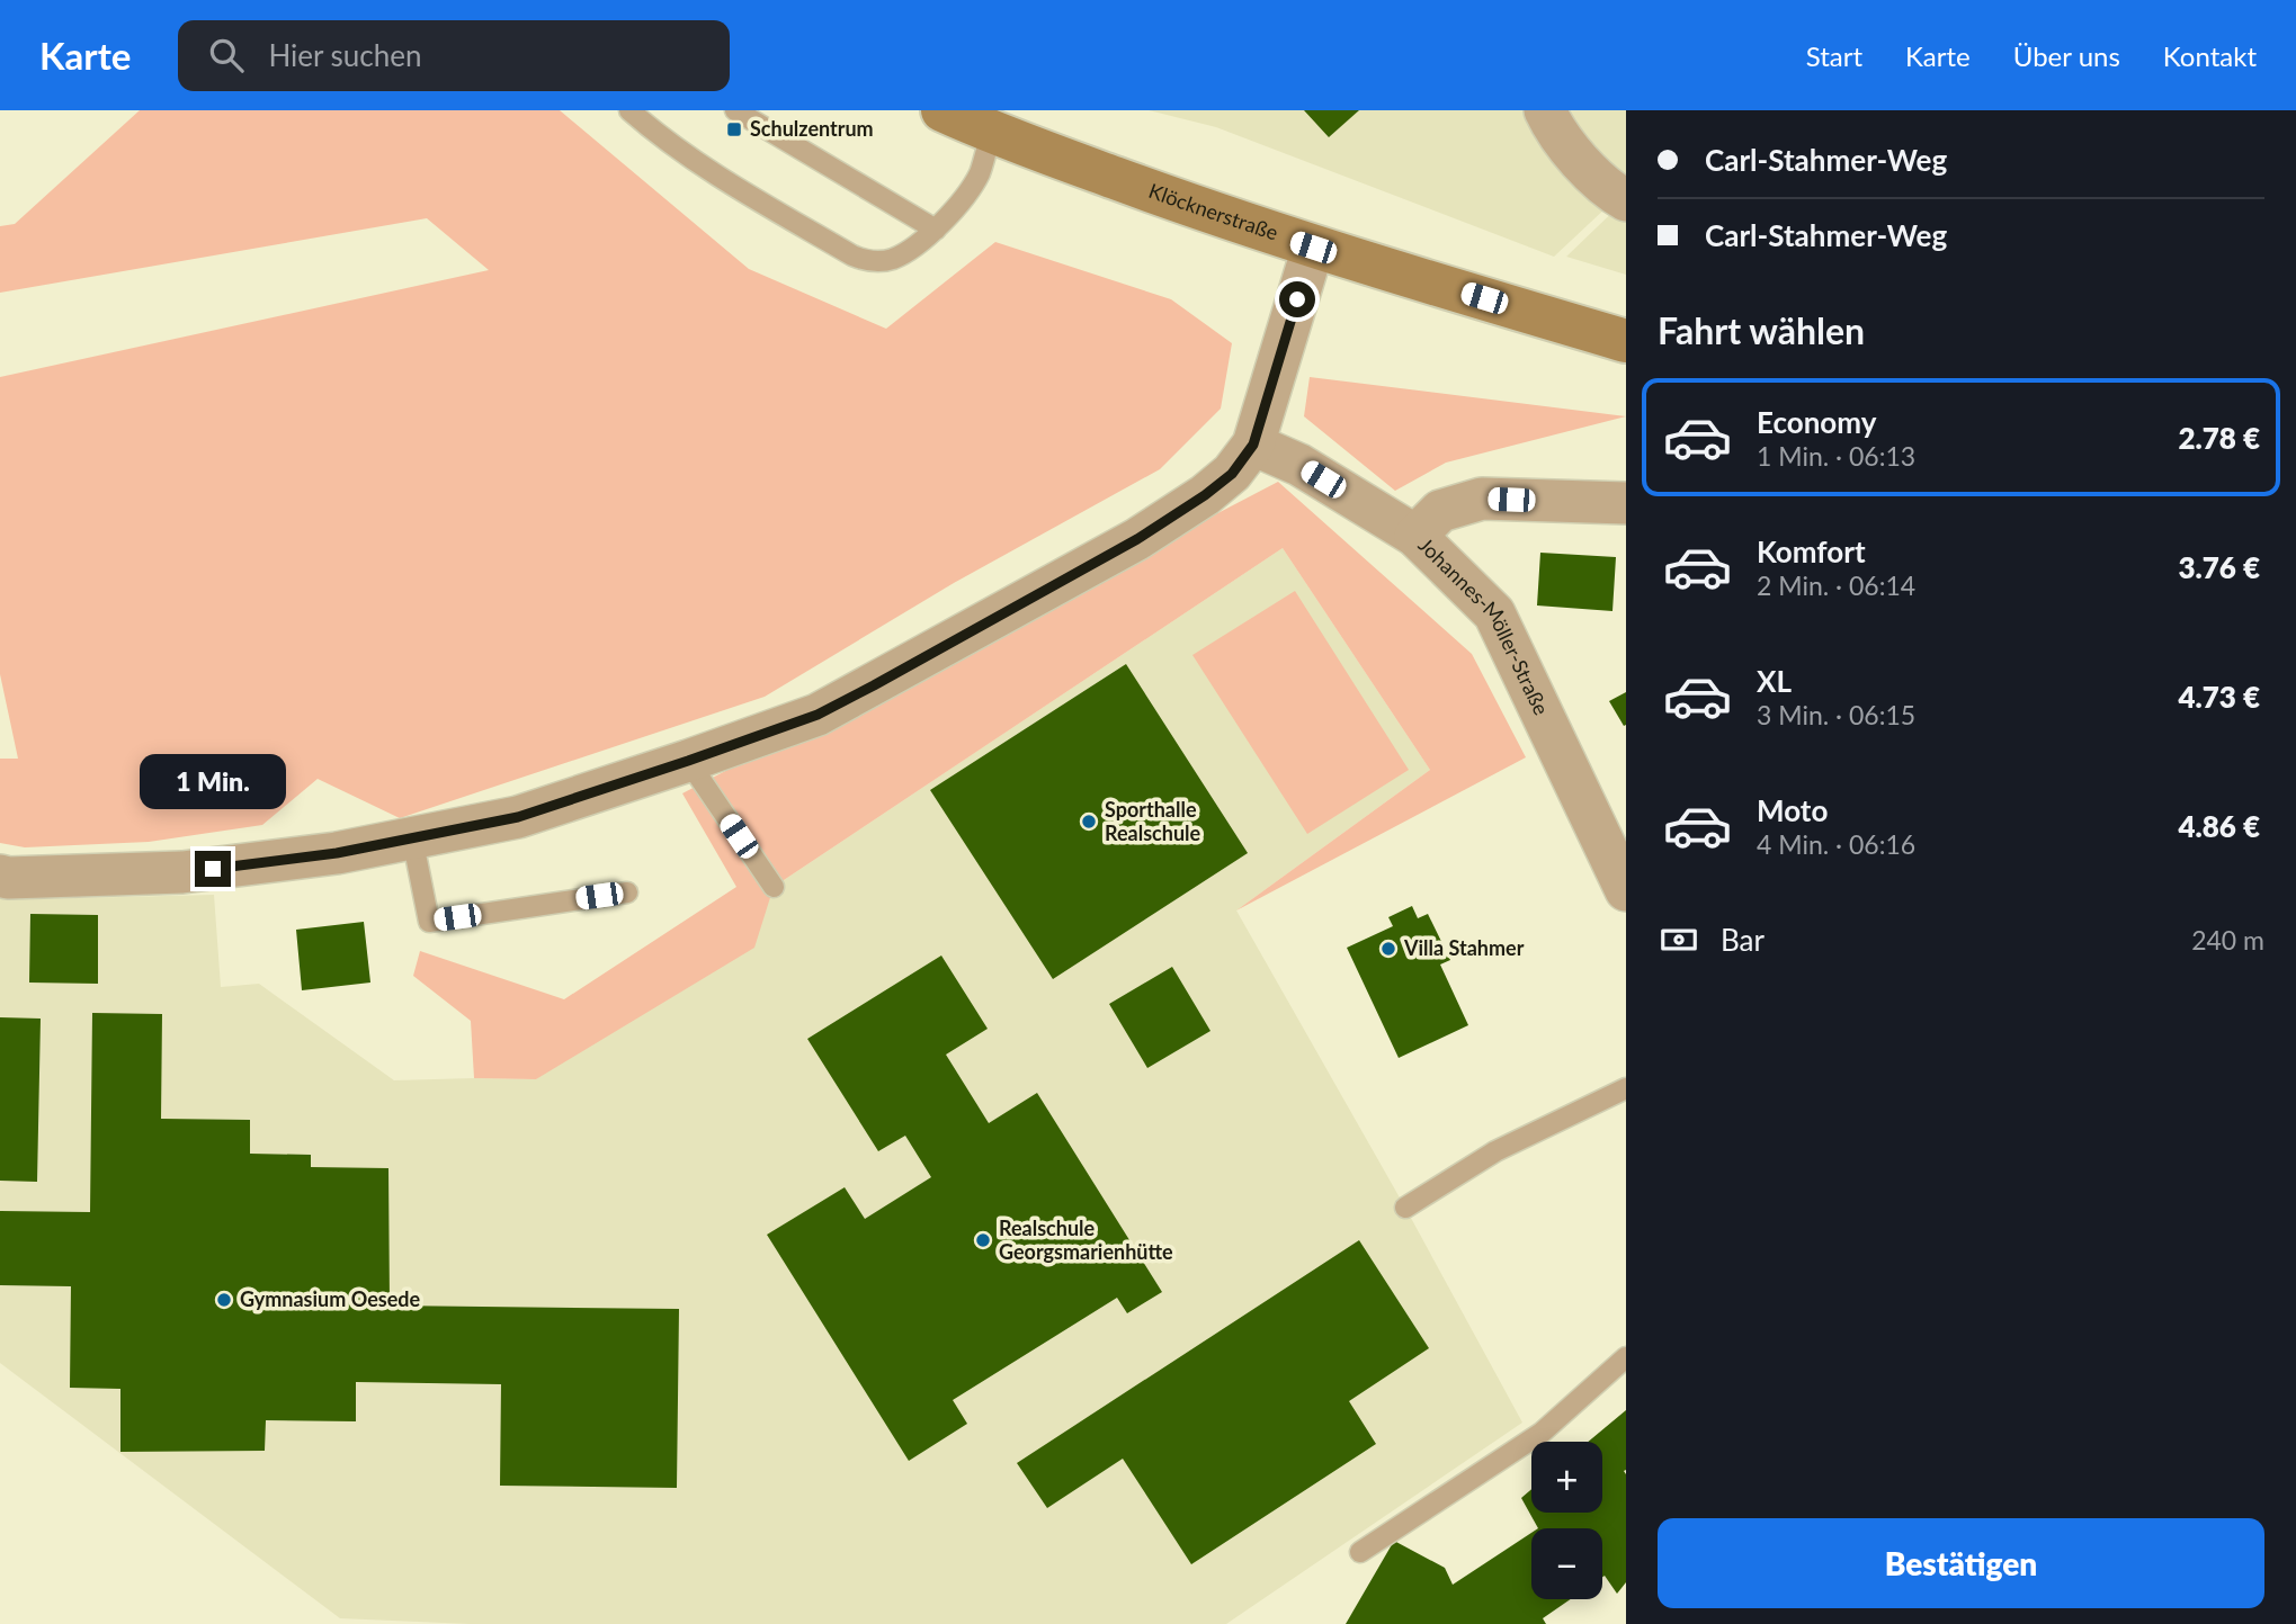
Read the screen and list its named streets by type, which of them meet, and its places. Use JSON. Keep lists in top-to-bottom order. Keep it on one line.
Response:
{"streets":{"main road":["Klöcknerstraße"],"street":["Johannes-Möller-Straße"]},"places":{"transit":["Schulzentrum"],"other":["Sporthalle Realschule","Villa Stahmer","Realschule Georgsmarienhütte","Gymnasium Oesede"]},"page":{"header":"Karte","search":"Hier suchen","nav":["Start","Karte","Über uns","Kontakt"],"banner":["Carl-Stahmer-Weg","Carl-Stahmer-Weg"],"heading":"Fahrt wählen","list":[{"name":"Economy","note":"1 Min. · 06:13","value":"2.78 €"},{"name":"Komfort","note":"2 Min. · 06:14","value":"3.76 €"},{"name":"XL","note":"3 Min. · 06:15","value":"4.73 €"},{"name":"Moto","note":"4 Min. · 06:16","value":"4.86 €"}],"bubble":"1 Min.","pay":["Bar","240 m"],"map_buttons":["+","−"],"buttons":"Bestätigen"}}
